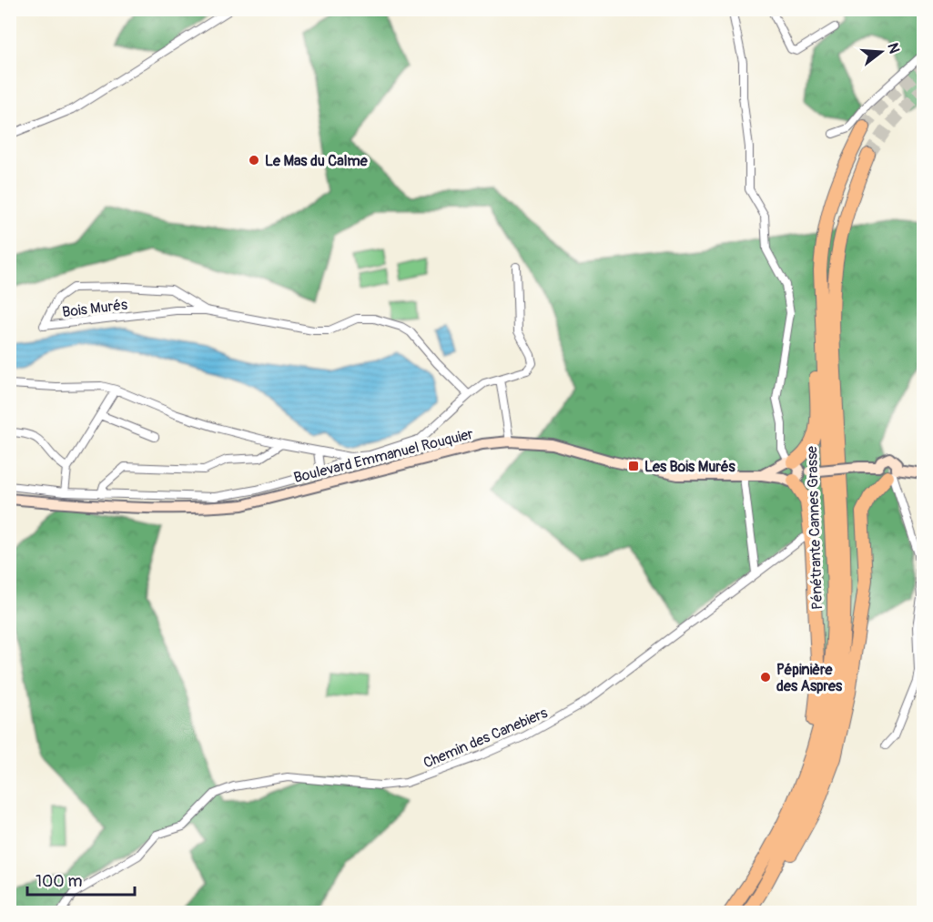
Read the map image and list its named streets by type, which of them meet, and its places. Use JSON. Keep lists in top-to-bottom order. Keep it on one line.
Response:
{"streets":{"highway":["Pénétrante Cannes Grasse"],"street":["Bois Murés","Boulevard Emmanuel Rouquier","Chemin des Canebiers"]},"places":{"other":["Le Mas du Calme","Pépinière des Aspres"],"transit":["Les Bois Murés"]},"scale_bar":"100 m","north":"right"}
